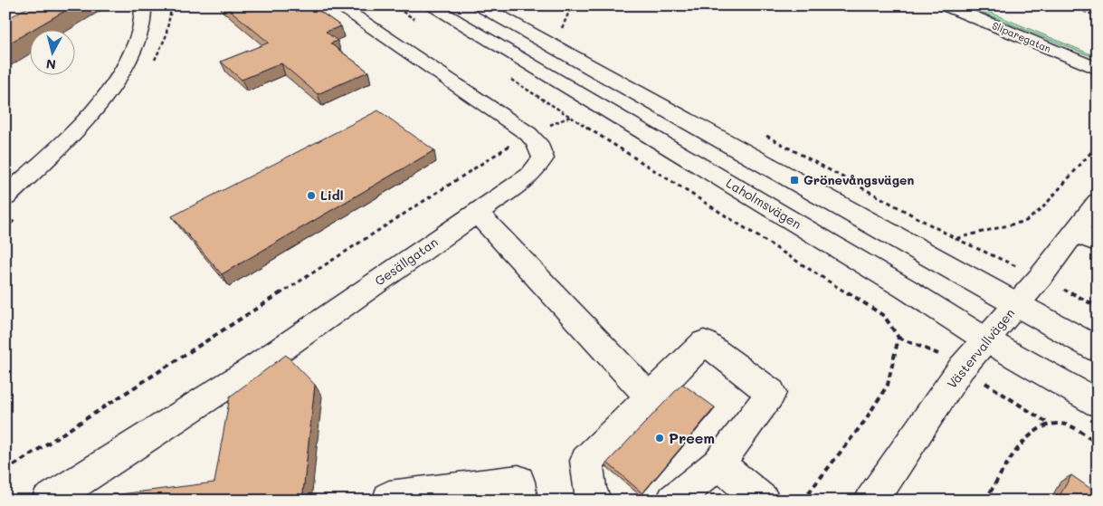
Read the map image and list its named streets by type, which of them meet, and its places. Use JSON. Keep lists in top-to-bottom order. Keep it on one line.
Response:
{"streets":{"main road":["Sliparegatan","Laholmsvägen","Gesällgatan","Västervallvägen"]},"crossings":[["Laholmsvägen","Västervallvägen"]],"places":{"transit":["Grönevångsvägen"],"other":["Lidl","Preem"]},"north":"bottom"}
